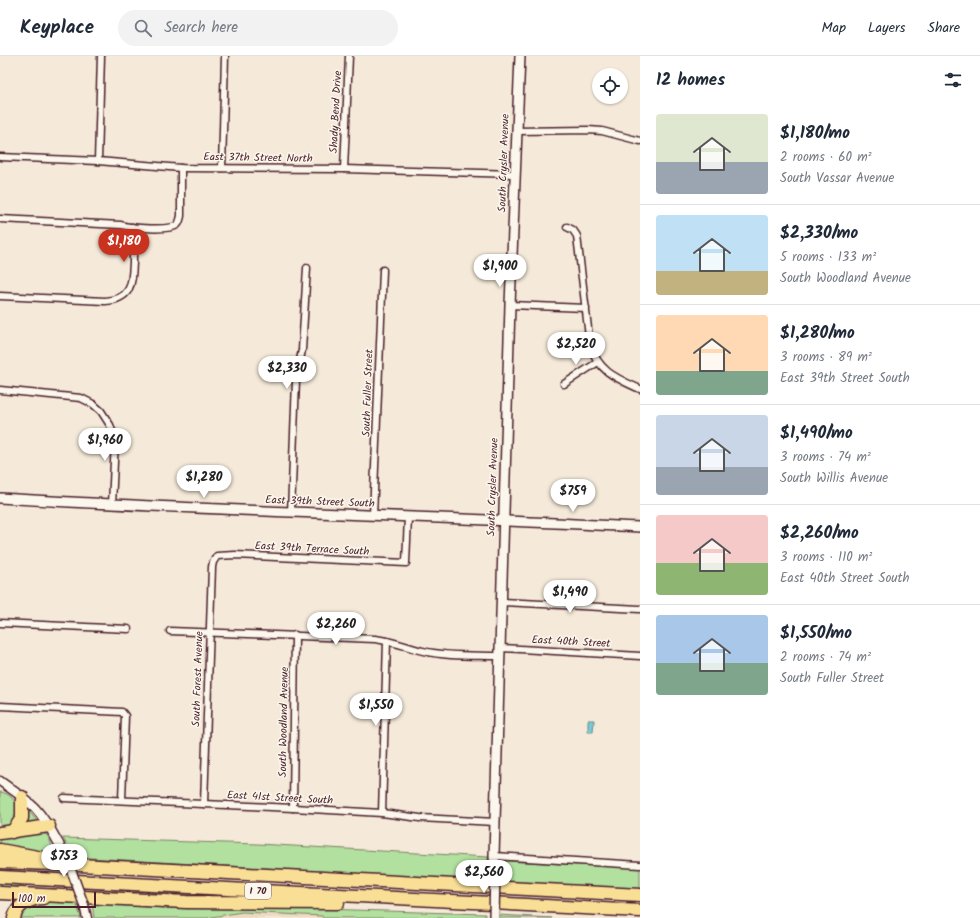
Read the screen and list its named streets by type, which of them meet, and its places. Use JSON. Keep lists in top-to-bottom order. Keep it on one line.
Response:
{"streets":{"highway":["I 70"],"main road":["South Crysler Avenue","East 39th Street South"],"street":["Shady Bend Drive","East 37th Street North","South Fuller Street","East 39th Terrace South","East 40th Street","South Forest Avenue","South Woodland Avenue","East 41st Street South"]},"crossings":[["Shady Bend Drive","East 37th Street North"],["East 37th Street North","South Crysler Avenue"],["South Crysler Avenue","East 39th Street South"],["South Crysler Avenue","East 40th Street"],["South Crysler Avenue","East 41st Street South"],["South Fuller Street","East 39th Street South"],["East 39th Street South","East 39th Terrace South"],["East 39th Terrace South","South Forest Avenue"],["East 40th Street","South Forest Avenue"],["East 40th Street","South Woodland Avenue"],["South Forest Avenue","East 41st Street South"],["South Woodland Avenue","East 41st Street South"]],"scale_bar":"100 m","page":{"header":"Keyplace","search":"Search here","nav":["Map","Layers","Share"],"heading":"12 homes","list":[{"name":"$1,180/mo","note":"2 rooms · 60 m² · South Vassar Avenue"},{"name":"$2,330/mo","note":"5 rooms · 133 m² · South Woodland Avenue"},{"name":"$1,280/mo","note":"3 rooms · 89 m² · East 39th Street South"},{"name":"$1,490/mo","note":"3 rooms · 74 m² · South Willis Avenue"},{"name":"$2,260/mo","note":"3 rooms · 110 m² · East 40th Street South"},{"name":"$1,550/mo","note":"2 rooms · 74 m² · South Fuller Street"}],"price":["$1,180","$1,900","$2,520","$2,330","$1,960","$1,280","$759","$1,490","$2,260","$1,550","$753","$2,560"],"scale":"100 m"}}
